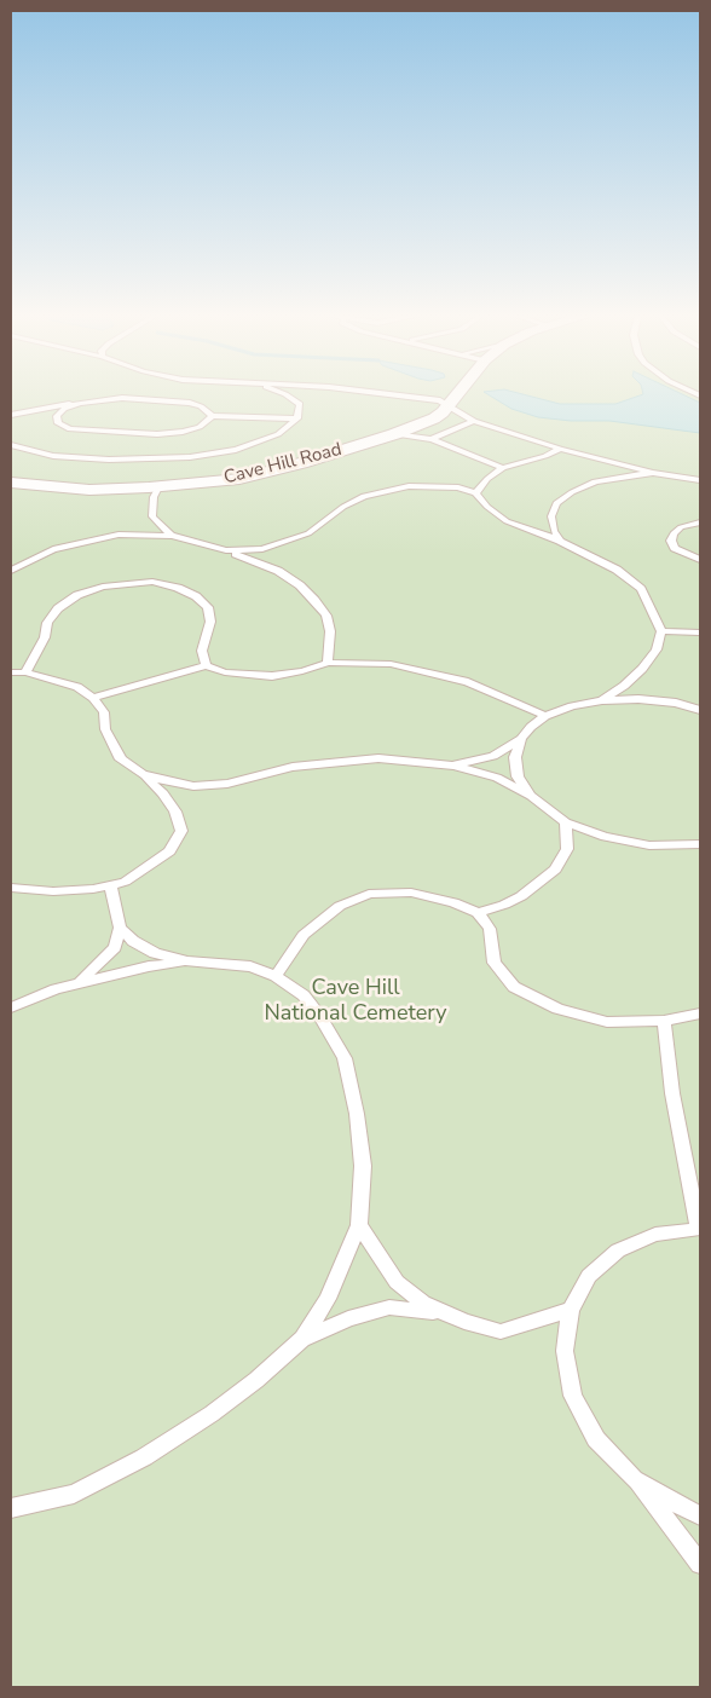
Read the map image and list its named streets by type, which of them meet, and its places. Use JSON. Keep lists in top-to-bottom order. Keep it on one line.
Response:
{"streets":{"street":["Cave Hill Road"]},"parks":["Cave Hill National Cemetery"]}
